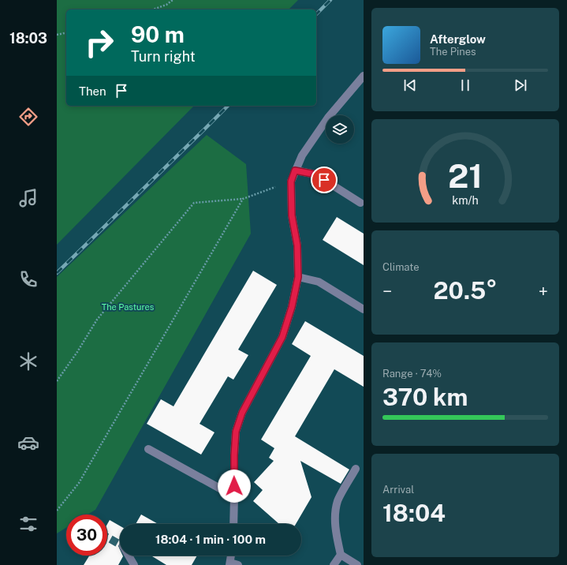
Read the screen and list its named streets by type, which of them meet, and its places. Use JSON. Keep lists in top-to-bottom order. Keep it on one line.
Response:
{"parks":["The Pastures"],"page":{"tabs":"18:03","turn":["90 m","Turn right"],"song":["Afterglow","The Pines"],"then":"Then","tile":["Climate",["Range · 74%","370 km"],["Arrival","18:04"]],"heat":["−","20.5°","+"],"limit":"30","trip":"18:04 · 1 min · 100 m","gauge":["21","km/h"]}}
